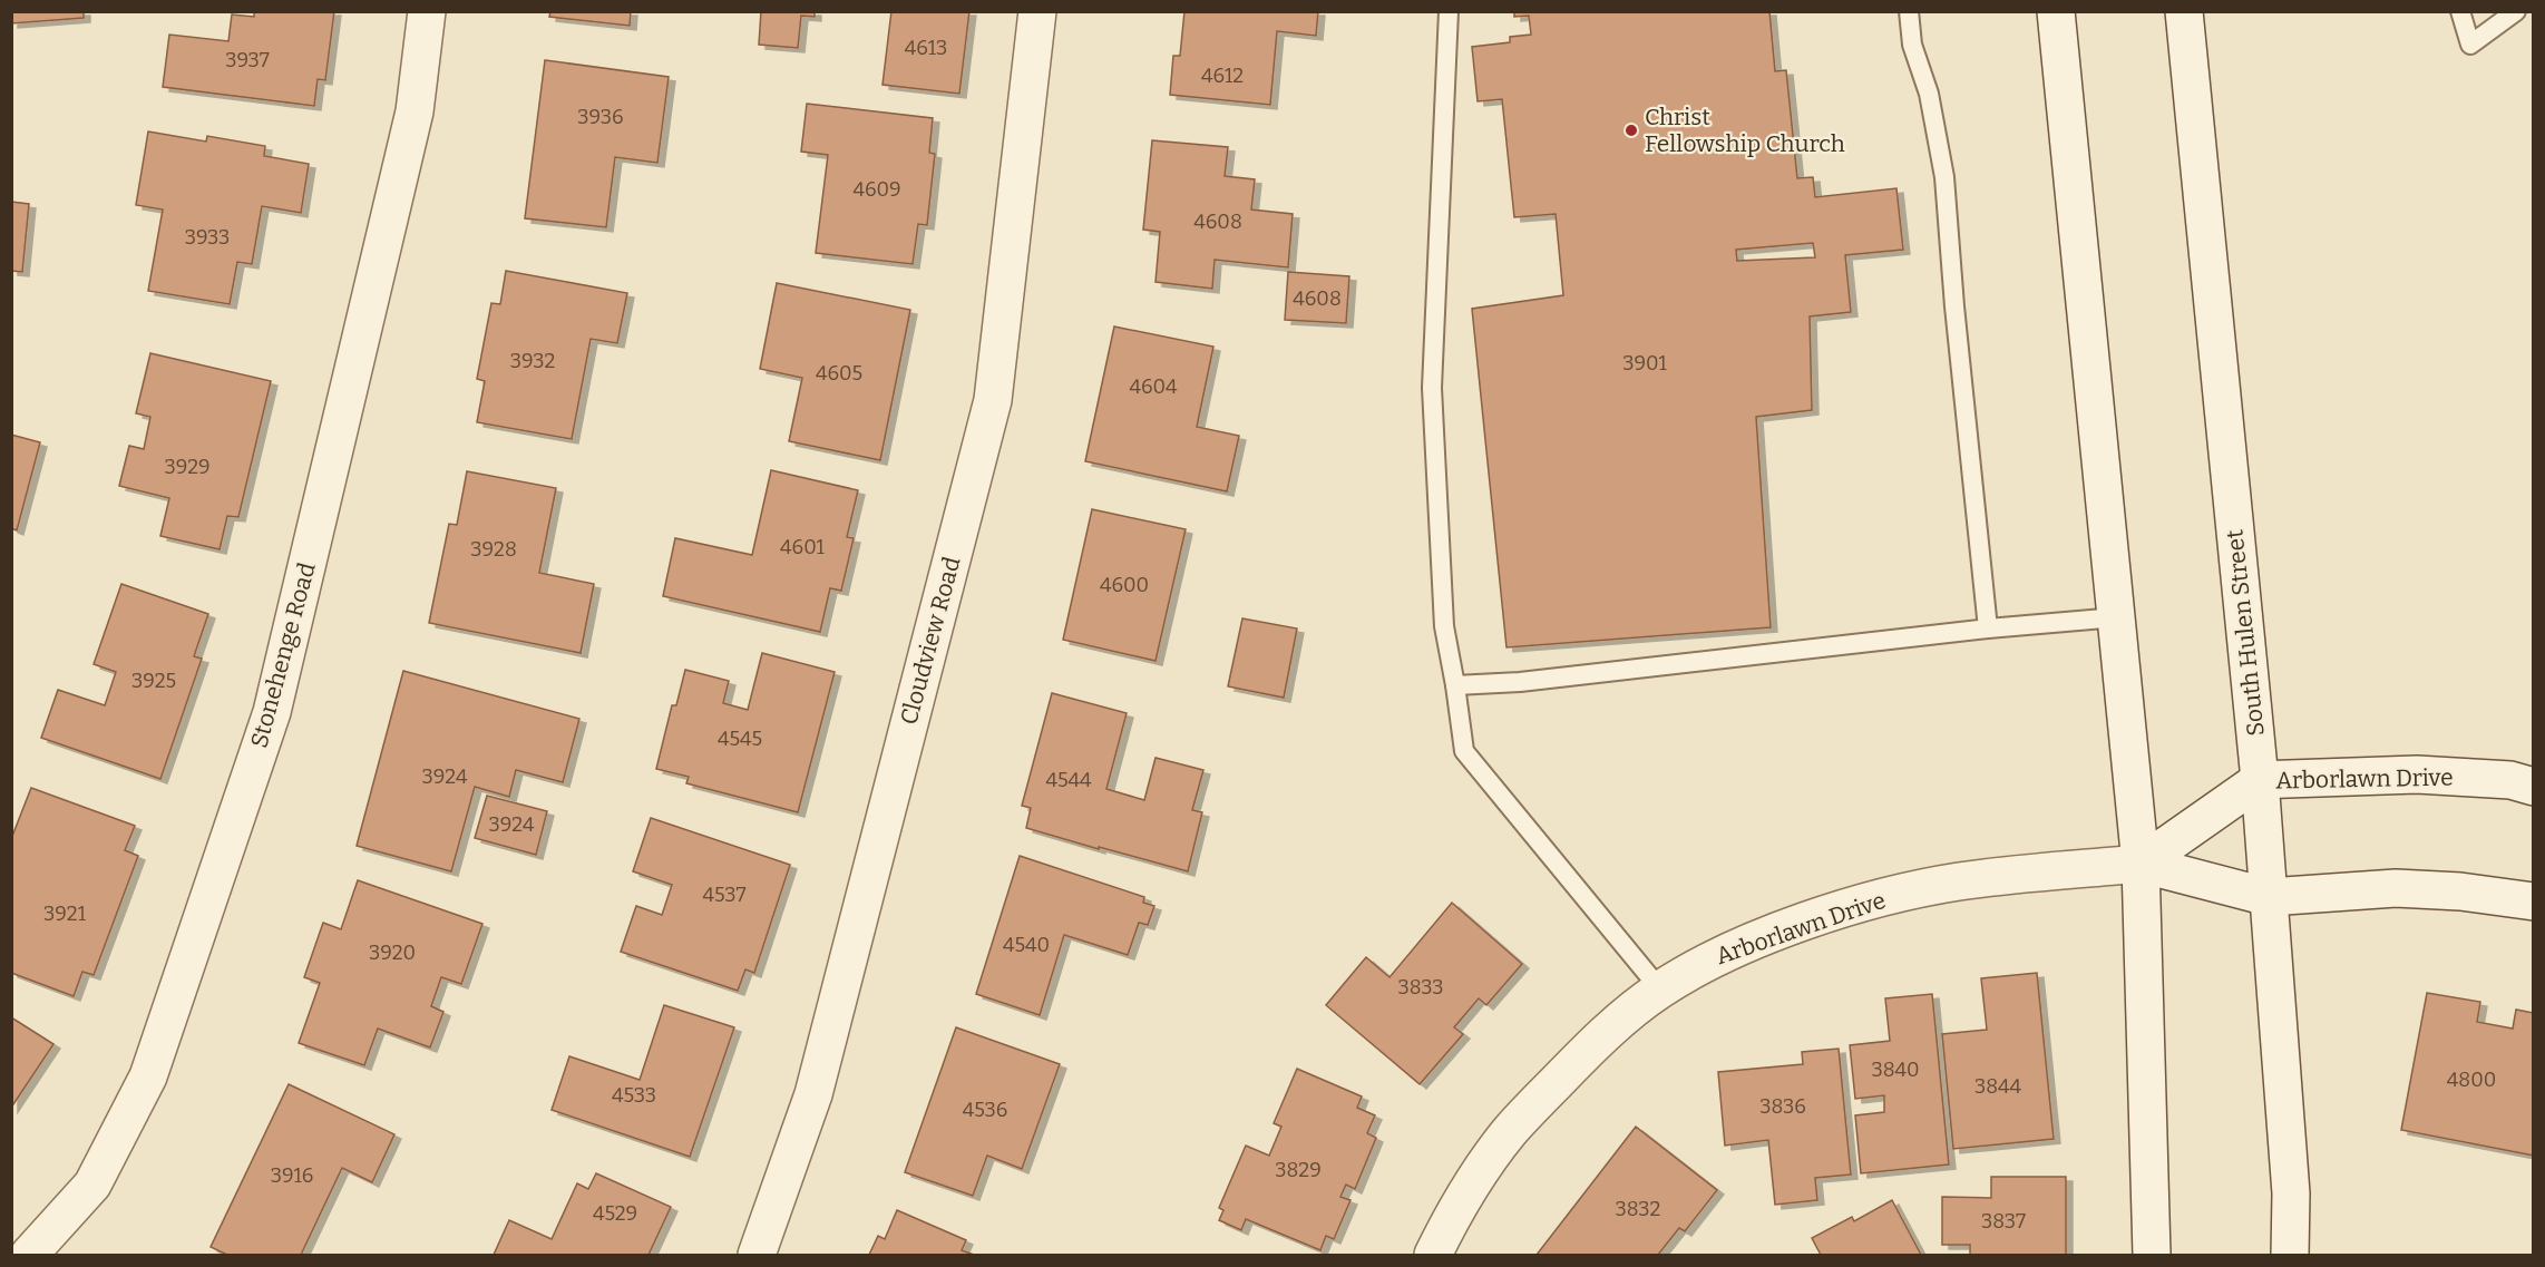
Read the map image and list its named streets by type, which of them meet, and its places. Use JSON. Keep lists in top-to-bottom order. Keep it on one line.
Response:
{"streets":{"street":["South Hulen Street","Cloudview Road","Stonehenge Road","Arborlawn Drive"]},"crossings":[["South Hulen Street","Arborlawn Drive"]],"places":["Christ Fellowship Church"],"house_numbers":["4613","3937","4612","3936","4609","4608","3933","4608","3932","3901","4605","4604","3929","4601","3928","4600","3925","4545","3924","4544","3924","4537","3921","4540","3920","3833","3840","4800","3844","4533","3836","4536","3829","3916","3832","4529","3837"]}
